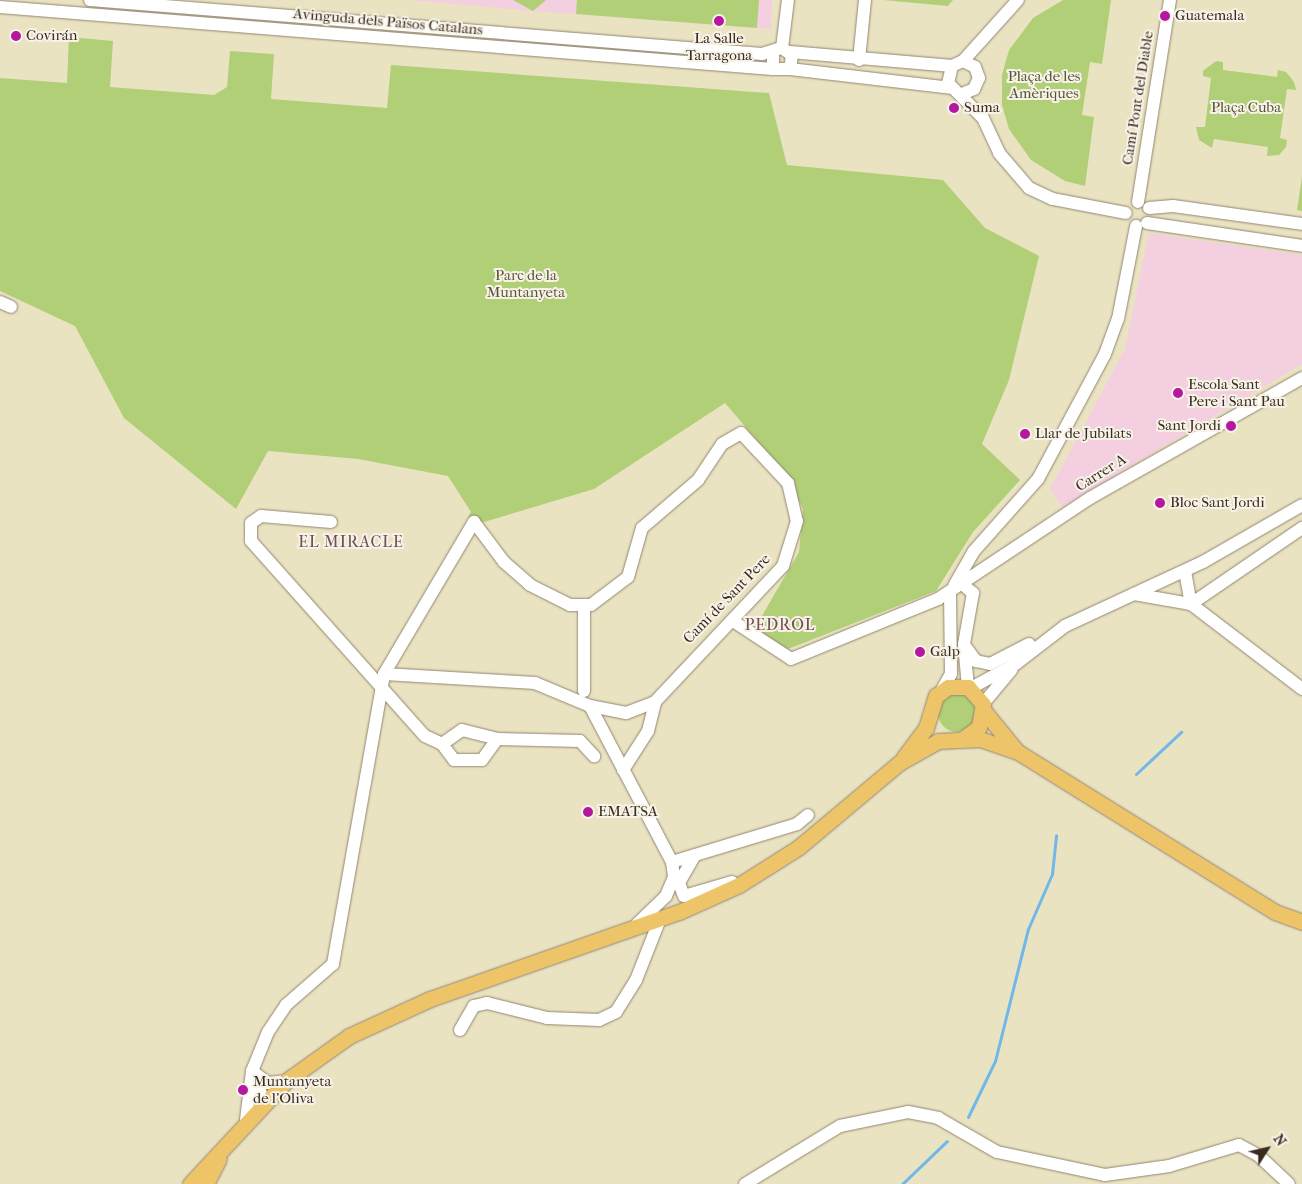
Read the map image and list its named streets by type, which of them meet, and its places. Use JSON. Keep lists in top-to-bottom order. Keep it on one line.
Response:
{"streets":{"street":["Avinguda dels Països Catalans","Camí Pont del Diable","Carrer A","Camí de Sant Pere"]},"districts":["EL MIRACLE","PEDROL"],"parks":["Plaça de les Amèriques","Plaça Cuba","Parc de la Muntanyeta"],"places":["Guatemala","La Salle Tarragona","Covirán","Suma","Escola Sant Pere i Sant Pau","Sant Jordi","Llar de Jubilats","Bloc Sant Jordi","Galp","EMATSA","Muntanyeta de l'Oliva"],"north":"top right"}
